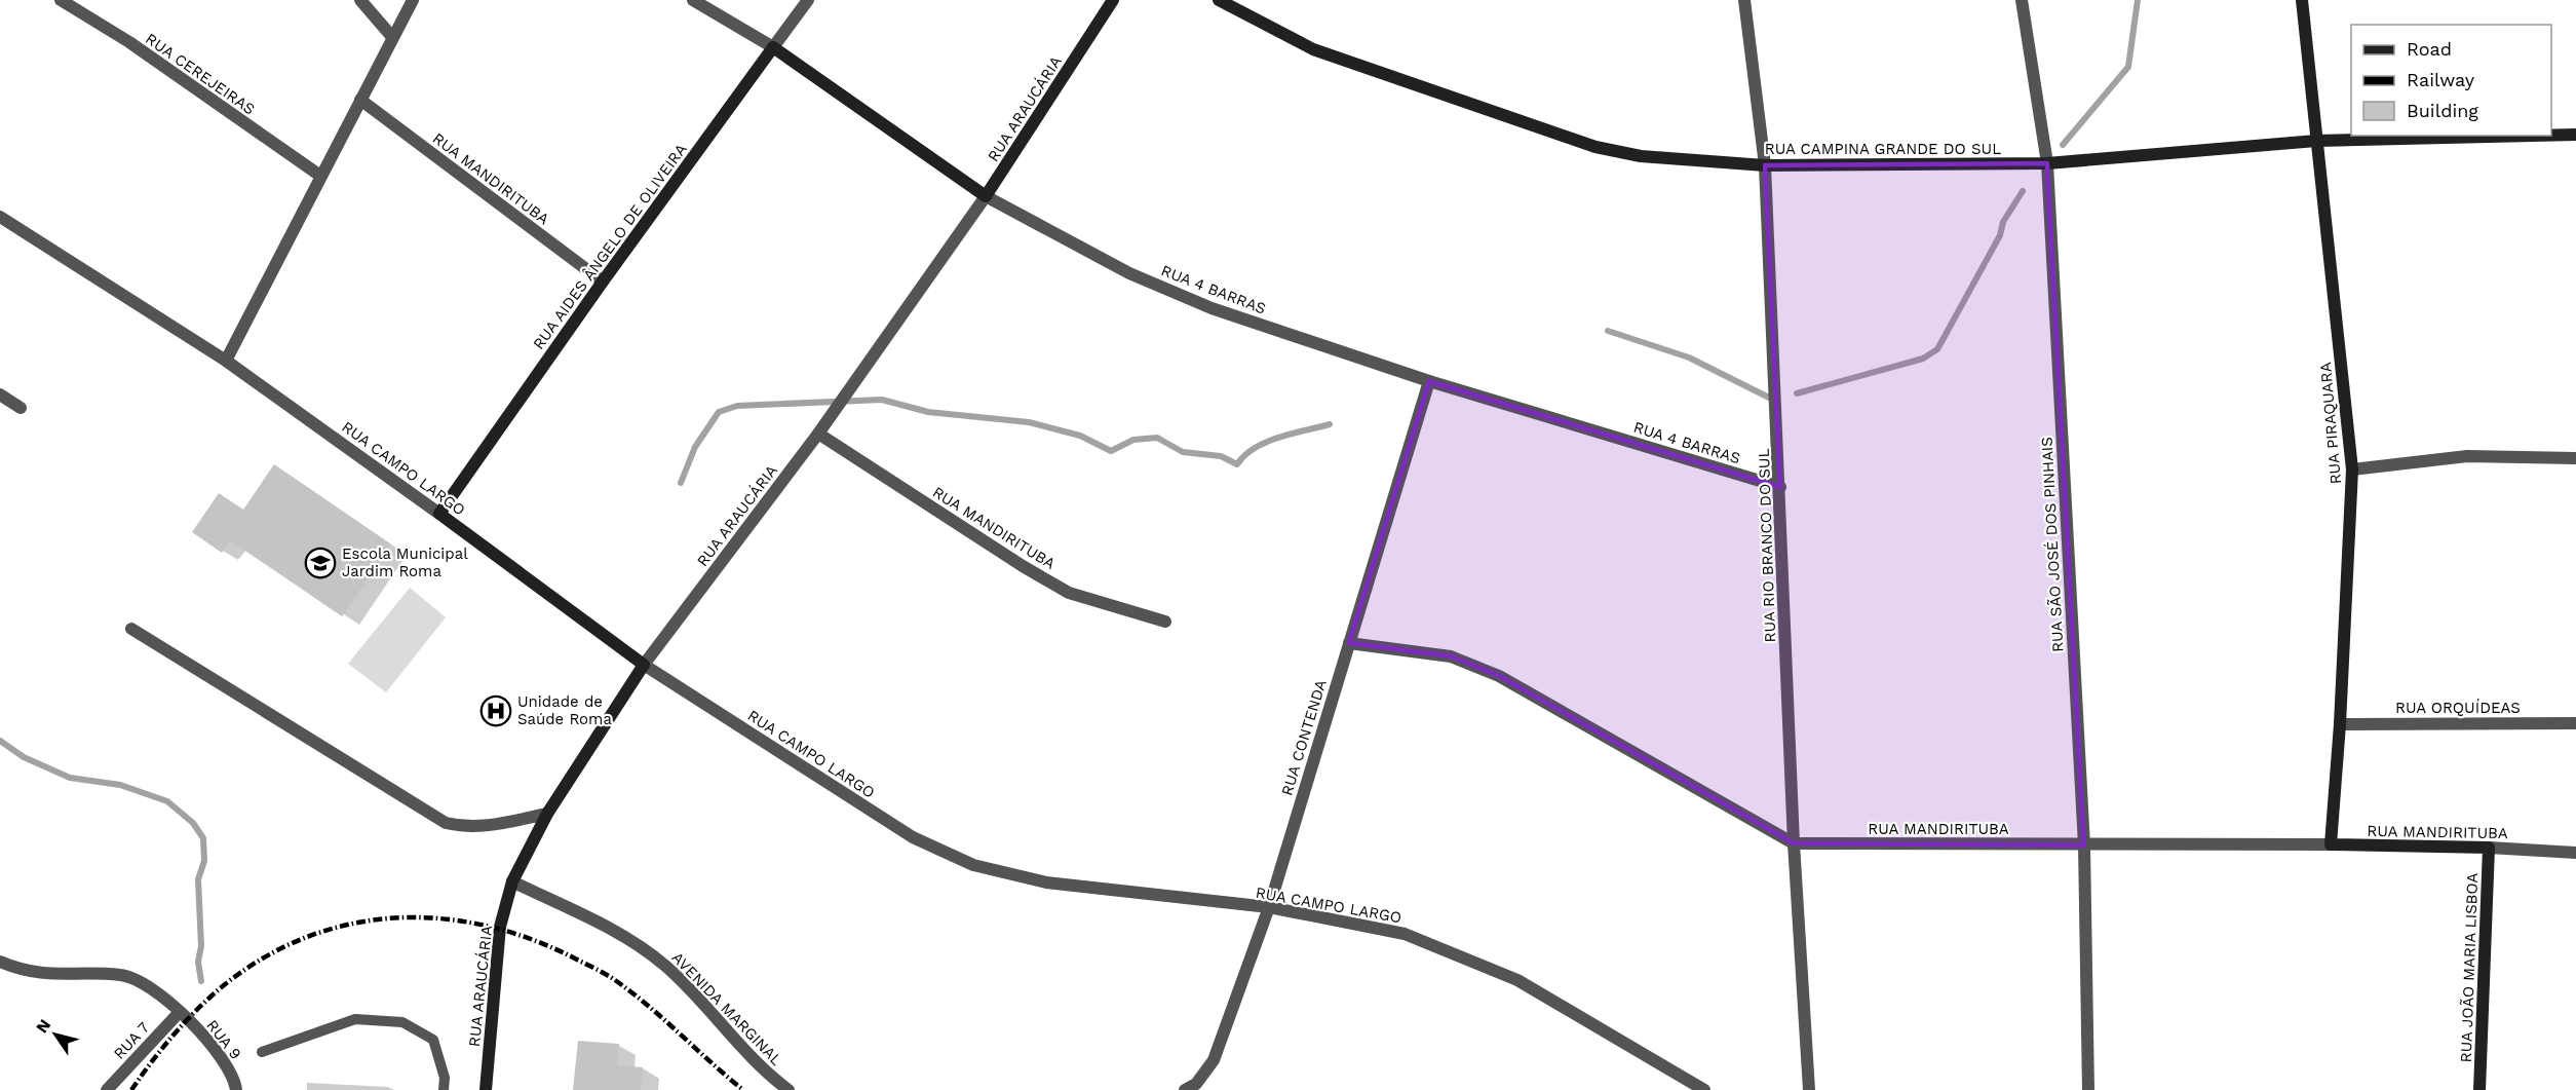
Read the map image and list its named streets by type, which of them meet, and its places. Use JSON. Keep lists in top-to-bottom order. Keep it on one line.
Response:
{"streets":{"street":["RUA CEREJEIRAS","RUA ARAUCÁRIA","RUA CAMPINA GRANDE DO SUL","RUA MANDIRITUBA","RUA AIDES ÂNGELO DE OLIVEIRA","RUA 4 BARRAS","RUA PIRAQUARA","RUA CAMPO LARGO","RUA SÃO JOSÉ DOS PINHAIS","RUA RIO BRANCO DO SUL","RUA ORQUÍDEAS","RUA CONTENDA","RUA JOÃO MARIA LISBOA","AVENIDA MARGINAL","RUA 9","RUA 7"]},"crossings":[["RUA ARAUCÁRIA","RUA MANDIRITUBA"],["RUA ARAUCÁRIA","RUA 4 BARRAS"],["RUA ARAUCÁRIA","RUA CAMPO LARGO"],["RUA ARAUCÁRIA","AVENIDA MARGINAL"],["RUA CAMPINA GRANDE DO SUL","RUA PIRAQUARA"],["RUA CAMPINA GRANDE DO SUL","RUA SÃO JOSÉ DOS PINHAIS"],["RUA CAMPINA GRANDE DO SUL","RUA RIO BRANCO DO SUL"],["RUA MANDIRITUBA","RUA AIDES ÂNGELO DE OLIVEIRA"],["RUA MANDIRITUBA","RUA PIRAQUARA"],["RUA MANDIRITUBA","RUA SÃO JOSÉ DOS PINHAIS"],["RUA MANDIRITUBA","RUA RIO BRANCO DO SUL"],["RUA MANDIRITUBA","RUA CONTENDA"],["RUA MANDIRITUBA","RUA JOÃO MARIA LISBOA"],["RUA AIDES ÂNGELO DE OLIVEIRA","RUA 4 BARRAS"],["RUA AIDES ÂNGELO DE OLIVEIRA","RUA CAMPO LARGO"],["RUA 4 BARRAS","RUA RIO BRANCO DO SUL"],["RUA 4 BARRAS","RUA CONTENDA"],["RUA PIRAQUARA","RUA ORQUÍDEAS"],["RUA CAMPO LARGO","RUA CONTENDA"],["RUA 9","RUA 7"]],"places":{"school or university":["Escola Municipal Jardim Roma"],"hospital":["Unidade de Saúde Roma"]},"legend":["Road","Railway","Building"],"north":"top left"}
